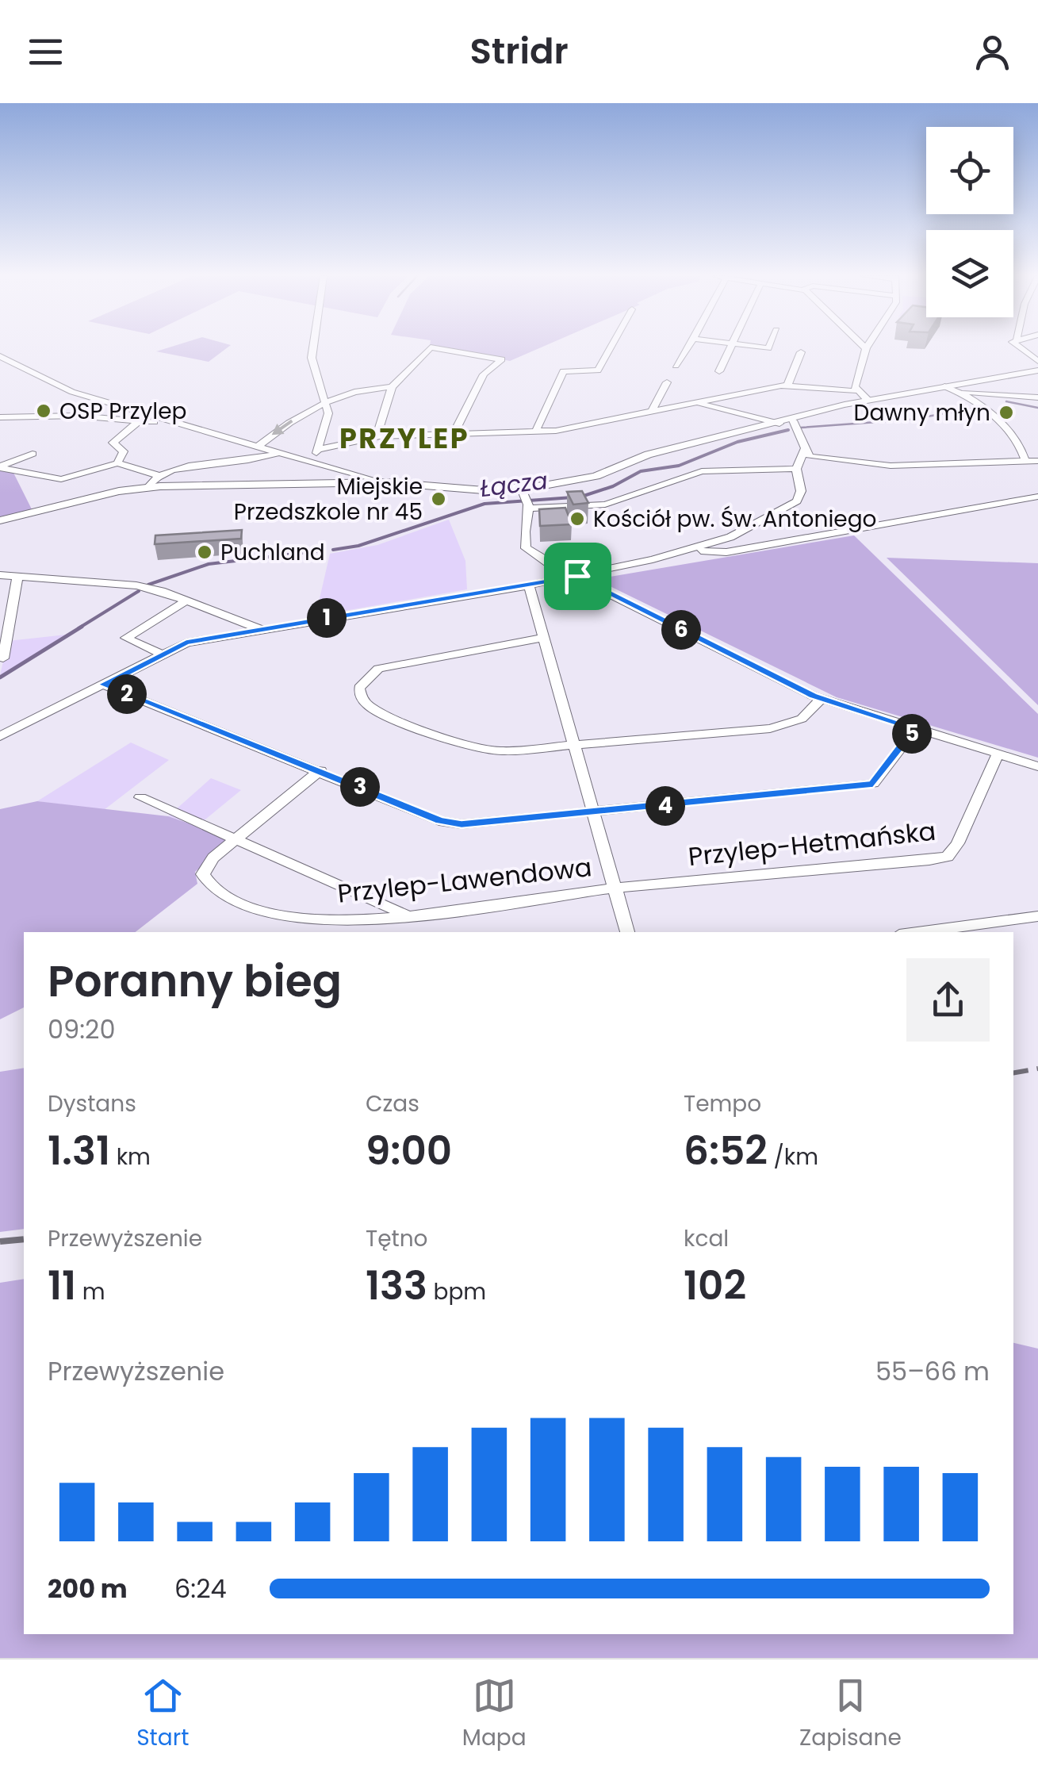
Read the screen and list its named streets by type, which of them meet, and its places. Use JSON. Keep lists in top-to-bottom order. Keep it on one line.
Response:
{"streets":{"street":["Przylep-Hetmańska","Przylep-Lawendowa"]},"crossings":[["Przylep-Hetmańska","Przylep-Lawendowa"]],"districts":["PRZYLEP"],"water":["Łącza"],"places":["OSP Przylep","Dawny młyn","Miejskie Przedszkole nr 45","Kościół pw. Św. Antoniego","Puchland"],"page":{"header":"Stridr","pins":["1","6","2","5","3","4"],"heading":["Poranny bieg","09:20"],"stats":[["Dystans","1.31 km"],["Czas","9:00"],["Tempo","6:52 /km"],["Przewyższenie","11 m"],["Tętno","133 bpm"],["kcal","102"]],"chart":["Przewyższenie","55–66 m"],"list":[{"name":"200 m","note":"6:24"}],"tabs":["Start","Mapa","Zapisane"]}}
